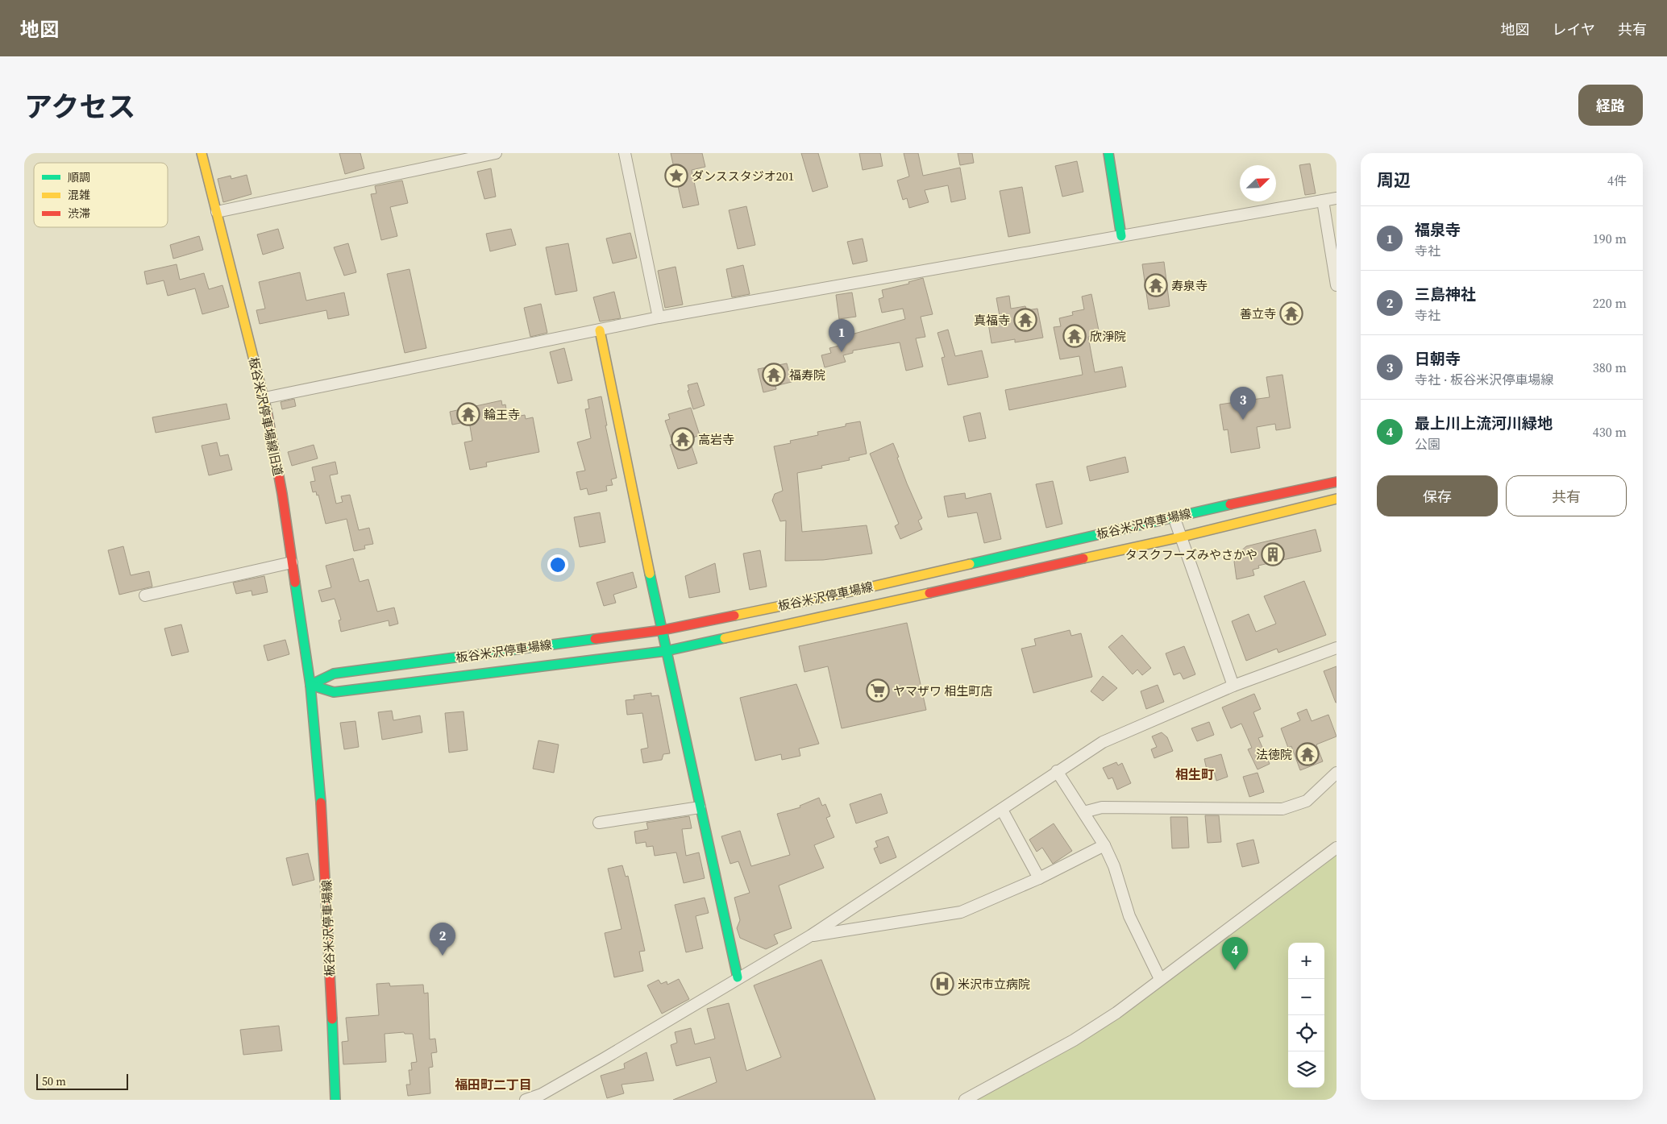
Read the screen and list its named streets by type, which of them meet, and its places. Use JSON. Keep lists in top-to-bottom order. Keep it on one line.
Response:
{"streets":{"main road":["板谷米沢停車場線旧道","板谷米沢停車場線"]},"crossings":[["板谷米沢停車場線旧道","板谷米沢停車場線"]],"districts":["相生町","福田町二丁目"],"places":{"place":["ダンススタジオ201"],"temple":["寿泉寺","善立寺","真福寺","欣淨院","福寿院","輪王寺","高岩寺","法徳院"],"building":["タスクフーズみやさかや"],"supermarket":["ヤマザワ 相生町店"],"hospital":["米沢市立病院"]},"legend":["順調","混雑","渋滞"],"scale_bar":"50 m","north":"top right","page":{"header":"地図","nav":["地図","レイヤ","共有"],"title":"アクセス","buttons":["経路",["保存","共有"]],"heading":["周辺","4件"],"list":[{"mark":"1","name":"福泉寺","note":"寺社","value":"190 m"},{"mark":"2","name":"三島神社","note":"寺社","value":"220 m"},{"mark":"3","name":"日朝寺","note":"寺社 · 板谷米沢停車場線","value":"380 m"},{"mark":"4","name":"最上川上流河川緑地","note":"公園","value":"430 m"}],"pins":["1","3","2","4"],"map_buttons":["+","−"],"scale":"50 m"}}
